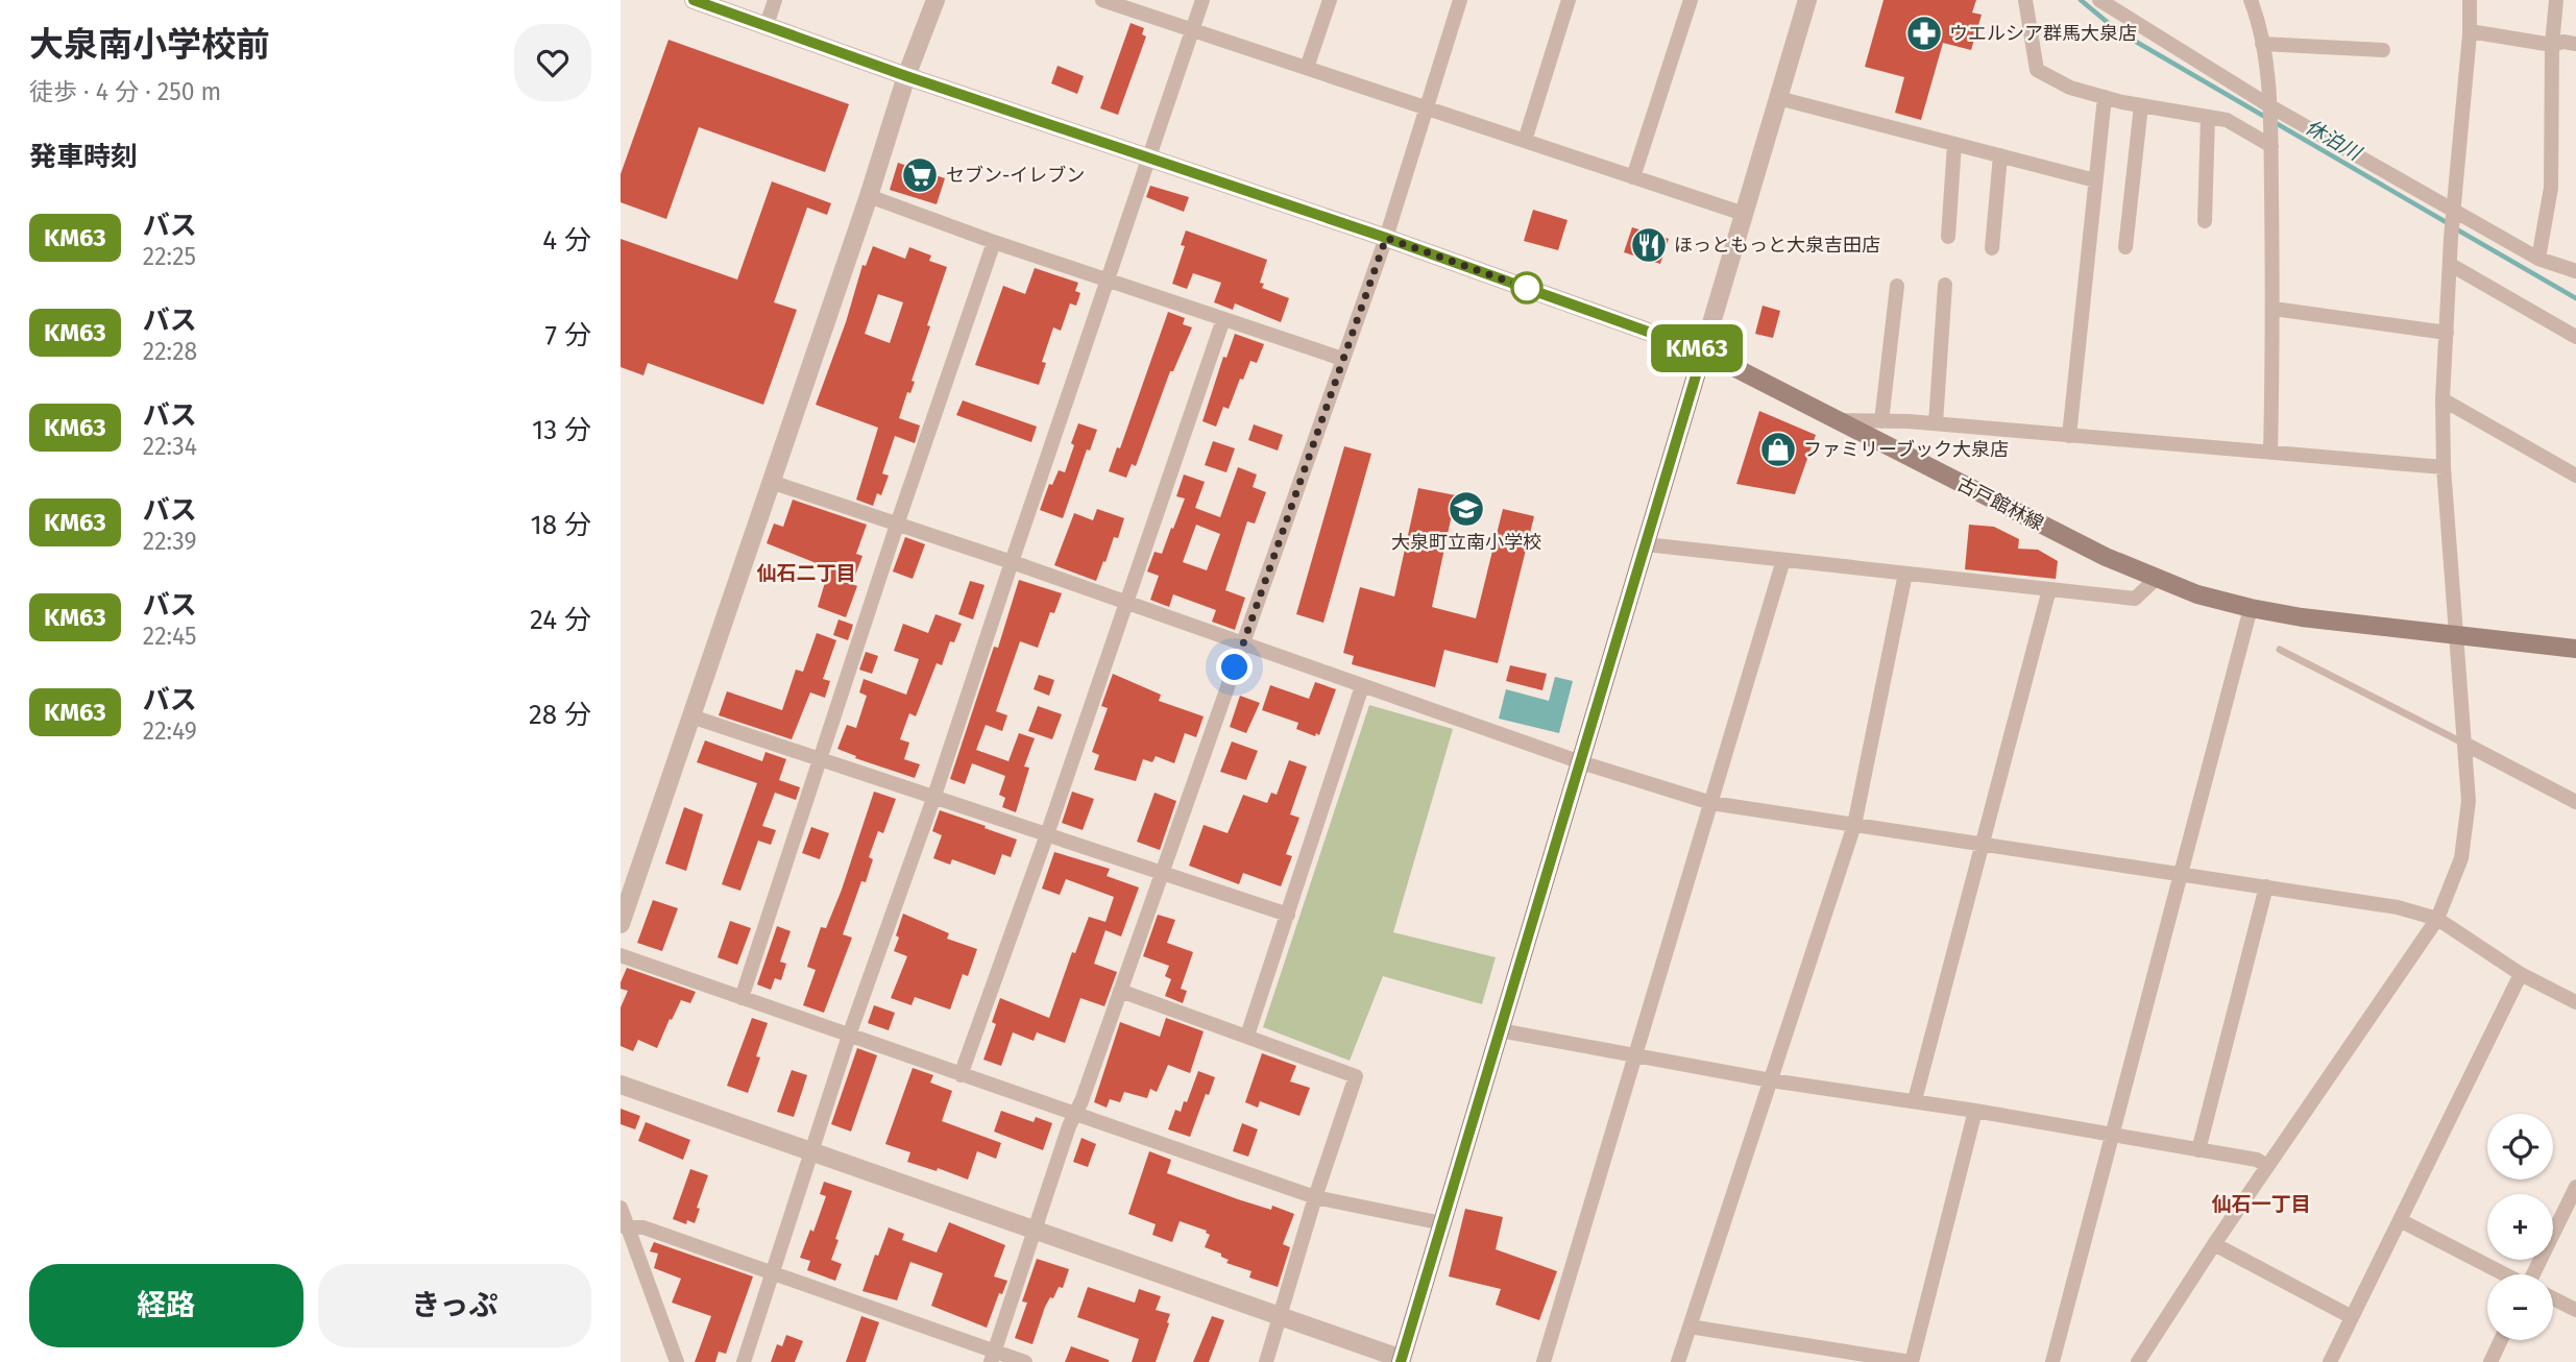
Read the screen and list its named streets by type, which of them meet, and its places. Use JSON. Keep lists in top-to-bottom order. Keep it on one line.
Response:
{"streets":{"main road":["古戸館林線"]},"districts":["仙石二丁目","仙石一丁目"],"water":["休泊川"],"places":{"pharmacy":["ウエルシア群馬大泉店"],"supermarket":["セブン-イレブン"],"restaurant":["ほっともっと大泉吉田店"],"shop":["ファミリーブック大泉店"],"school or university":["大泉町立南小学校"]},"lines":["bus line KM63"],"page":{"heading":[["大泉南小学校前","徒歩 · 4 分 · 250 m"],"発車時刻"],"on_map":"KM63","list":[{"mark":"KM63","name":"バス","note":"22:25","value":"4 分"},{"mark":"KM63","name":"バス","note":"22:28","value":"7 分"},{"mark":"KM63","name":"バス","note":"22:34","value":"13 分"},{"mark":"KM63","name":"バス","note":"22:39","value":"18 分"},{"mark":"KM63","name":"バス","note":"22:45","value":"24 分"},{"mark":"KM63","name":"バス","note":"22:49","value":"28 分"}],"map_buttons":["+","−"],"buttons":["経路","きっぷ"]}}
